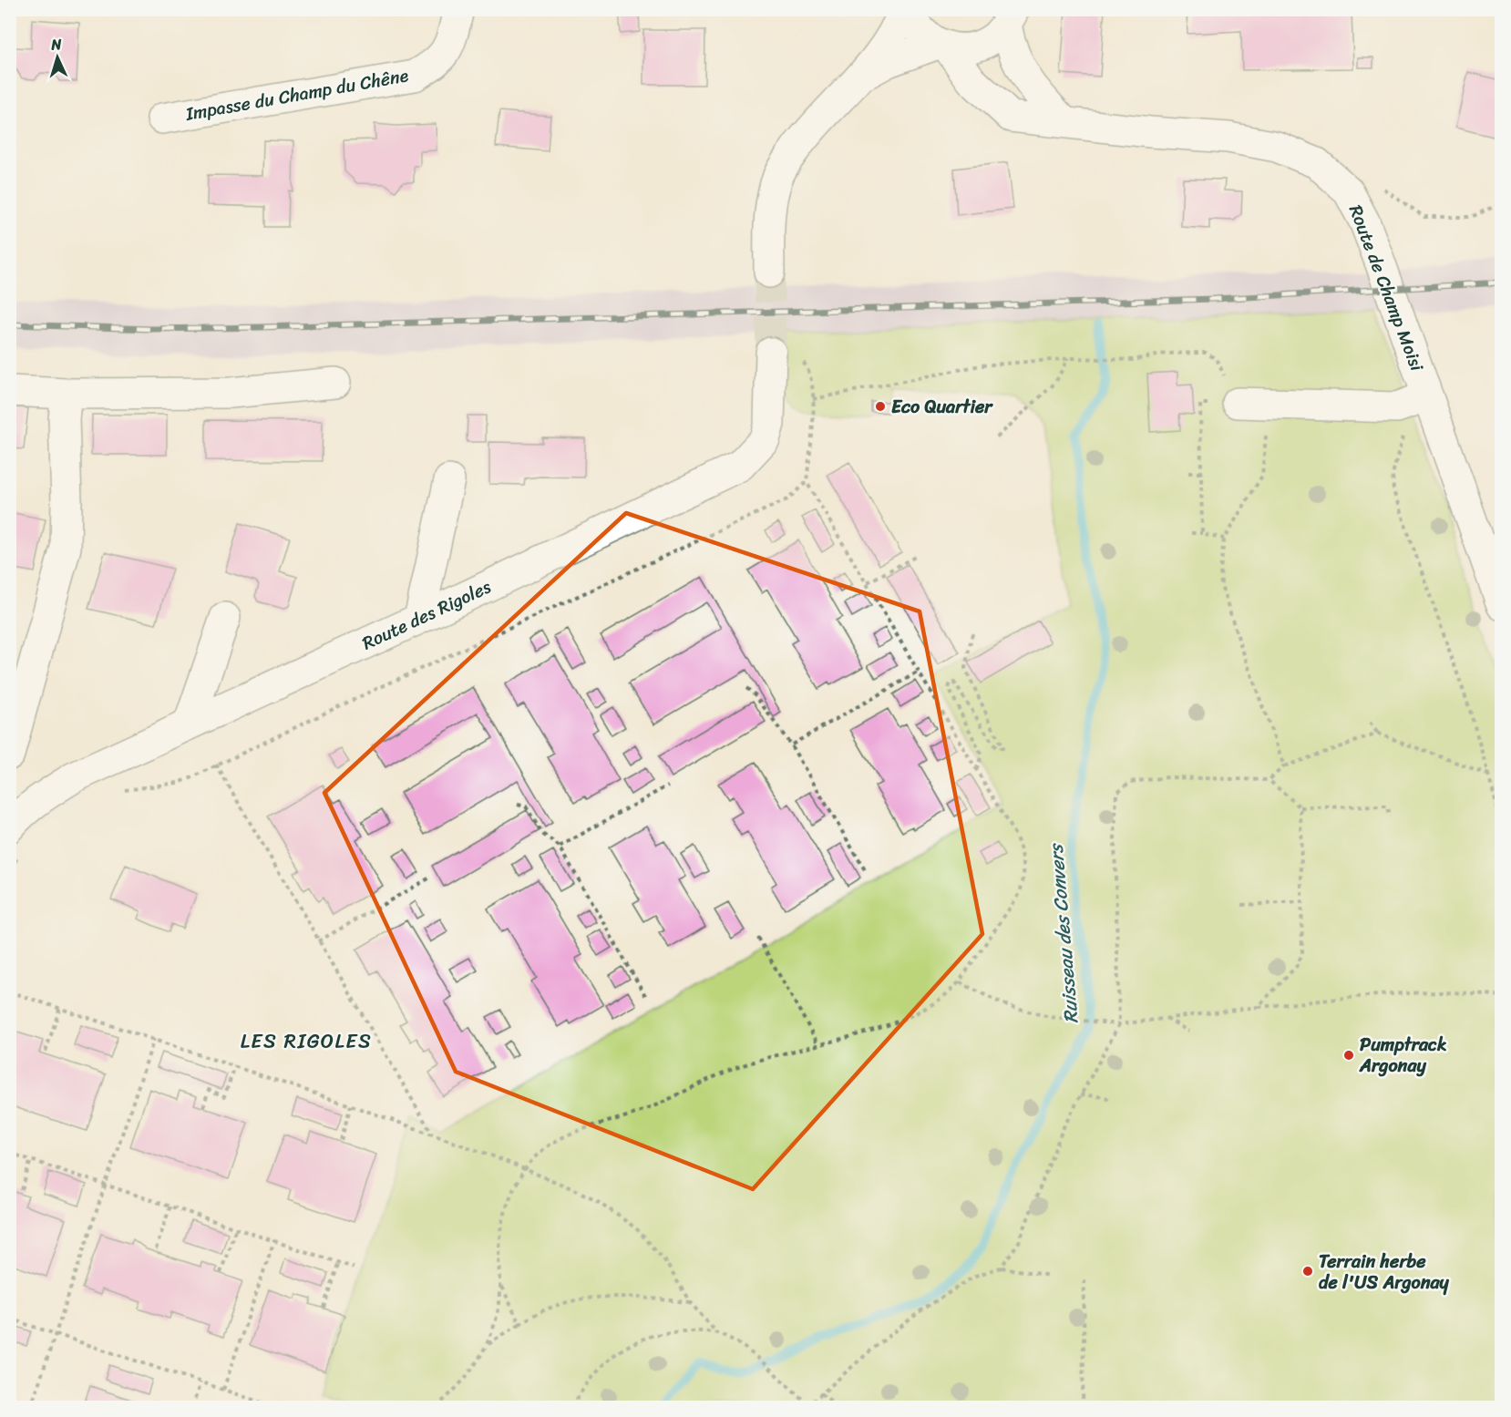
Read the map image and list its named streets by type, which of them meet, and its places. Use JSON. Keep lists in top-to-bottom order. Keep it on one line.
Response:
{"streets":{"street":["Impasse du Champ du Chêne","Route de Champ Moisi","Route des Rigoles"]},"districts":["LES RIGOLES"],"water":["Ruisseau des Convers"],"places":["Eco Quartier","Pumptrack Argonay","Terrain herbe de l'US Argonay"],"north":"top"}
